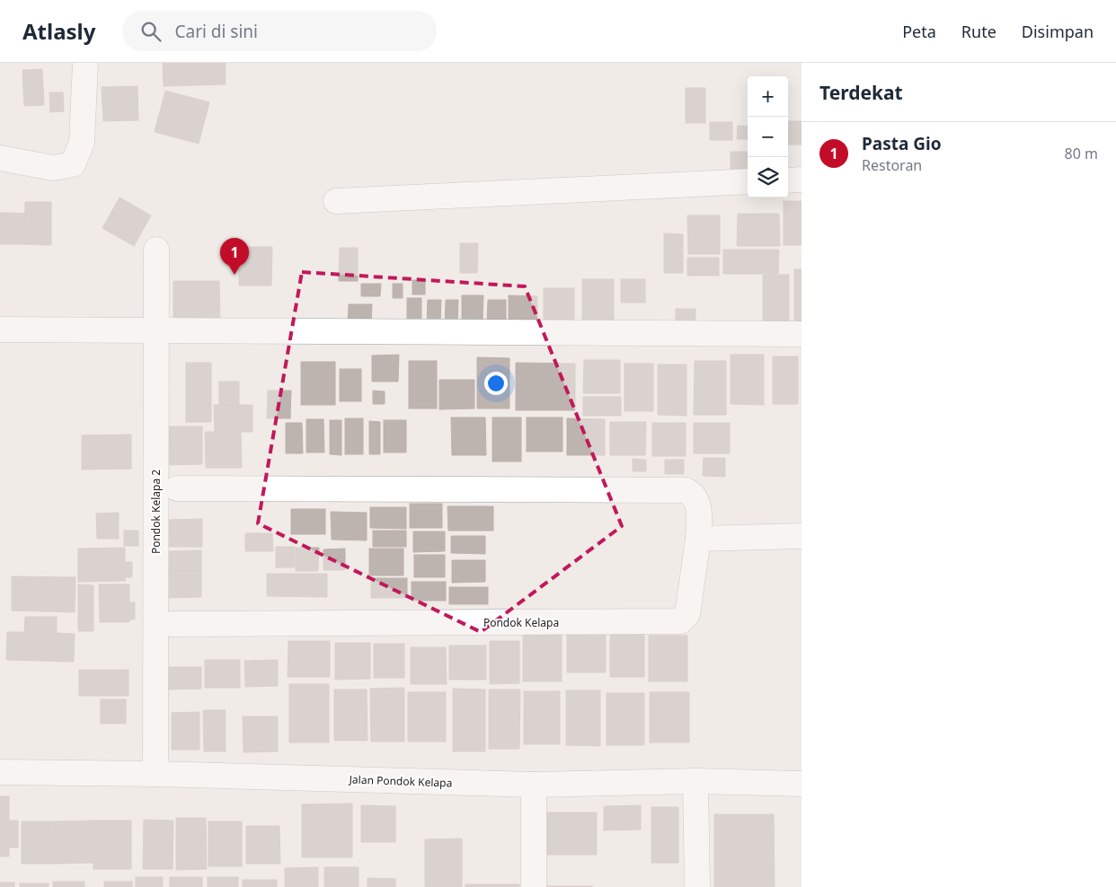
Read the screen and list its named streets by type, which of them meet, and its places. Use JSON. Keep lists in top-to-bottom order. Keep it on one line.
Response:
{"streets":{"street":["Pondok Kelapa 2","Pondok Kelapa","Jalan Pondok Kelapa"]},"crossings":[["Pondok Kelapa 2","Jalan Pondok Kelapa"]],"page":{"header":"Atlasly","search":"Cari di sini","nav":["Peta","Rute","Disimpan"],"heading":"Terdekat","map_buttons":["+","−"],"list":[{"mark":"1","name":"Pasta Gio","note":"Restoran","value":"80 m"}],"pins":"1"}}
